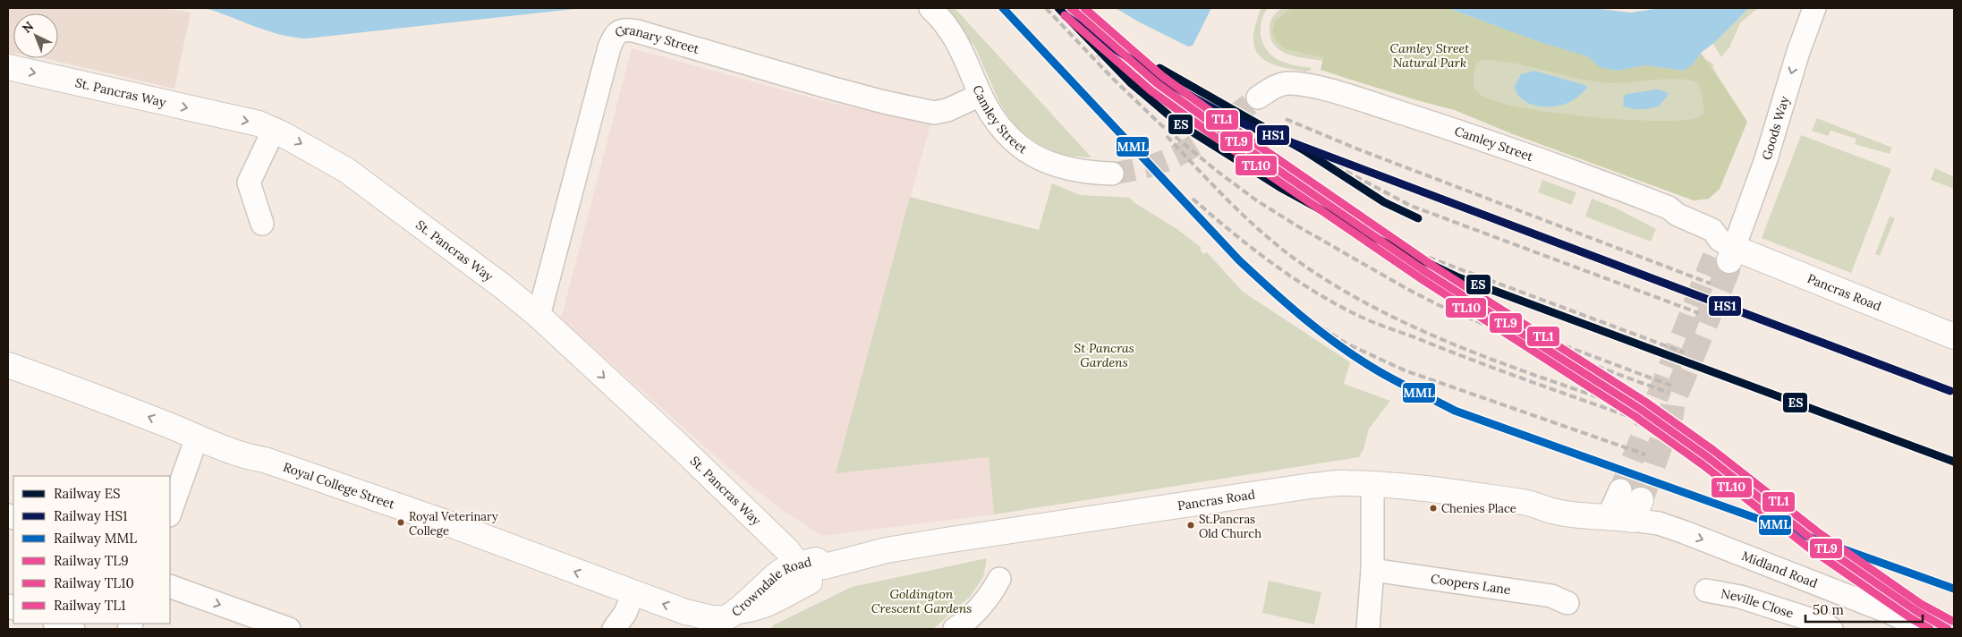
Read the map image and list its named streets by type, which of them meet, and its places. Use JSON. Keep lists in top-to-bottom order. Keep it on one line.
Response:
{"streets":{"main road":["St. Pancras Way","Pancras Road","Royal College Street","Crowndale Road"],"street":["Granary Street","Camley Street","Goods Way","Midland Road","Coopers Lane","Neville Close"]},"crossings":[["Granary Street","St. Pancras Way"],["Granary Street","Camley Street"],["St. Pancras Way","Crowndale Road"],["Camley Street","Goods Way"],["Camley Street","Pancras Road"],["Goods Way","Pancras Road"],["Pancras Road","Midland Road"],["Pancras Road","Crowndale Road"],["Royal College Street","Crowndale Road"]],"one_way":["St. Pancras Way","Goods Way","Royal College Street","Midland Road"],"parks":["Camley Street Natural Park","St Pancras Gardens","Goldington Crescent Gardens"],"places":["Chenies Place","Royal Veterinary College","St.Pancras Old Church"],"lines":["rail line ES","rail line MML","rail line TL9","rail line TL1","rail line HS1","rail line TL10"],"legend":["Railway ES","Railway HS1","Railway MML","Railway TL9","Railway TL10","Railway TL1"],"scale_bar":"50 m","north":"top left"}
